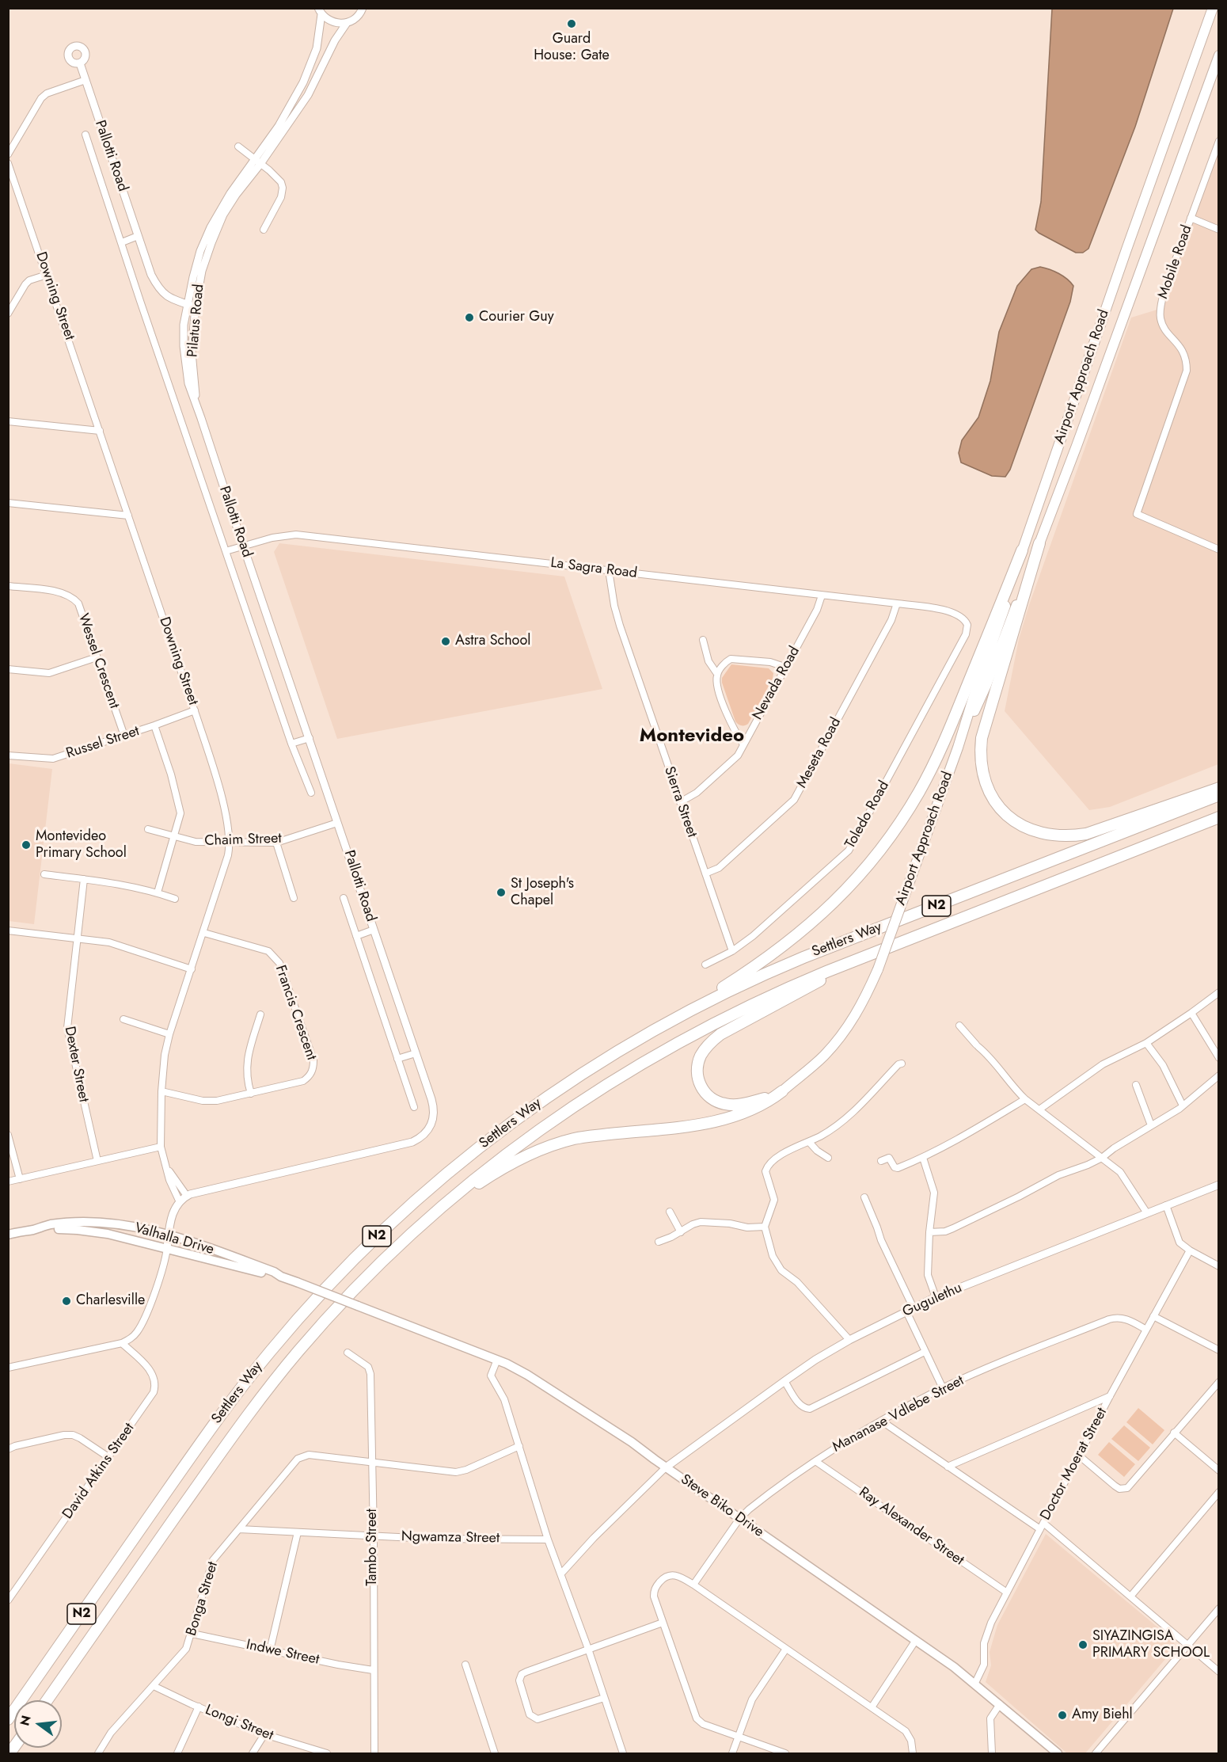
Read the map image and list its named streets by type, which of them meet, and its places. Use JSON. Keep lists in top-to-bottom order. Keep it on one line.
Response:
{"streets":{"highway":["N2","Settlers Way"],"main road":["Airport Approach Road","Valhalla Drive","Steve Biko Drive"],"street":["Pallotti Road","Mobile Road","Downing Street","Pilatus Road","La Sagra Road","Wessel Crescent","Nevada Road","Russel Street","Meseta Road","Sierra Street","Toledo Road","Chaim Street","Francis Crescent","Dexter Street","Gugulethu","Mananase Vdlebe Street","Doctor Moerat Street","David Atkins Street","Ray Alexander Street","Ngwamza Street","Tambo Street","Bonga Street","Indwe Street","Longi Street"]},"crossings":[["Pallotti Road","Downing Street"],["Pallotti Road","Pilatus Road"],["Pallotti Road","La Sagra Road"],["Pallotti Road","Chaim Street"],["Downing Street","Russel Street"],["Downing Street","Chaim Street"],["Downing Street","Francis Crescent"],["La Sagra Road","Nevada Road"],["La Sagra Road","Meseta Road"],["La Sagra Road","Sierra Street"],["La Sagra Road","Toledo Road"],["Wessel Crescent","Russel Street"],["Nevada Road","Sierra Street"],["Meseta Road","Sierra Street"],["Sierra Street","Toledo Road"],["Valhalla Drive","Steve Biko Drive"],["Gugulethu","Steve Biko Drive"],["Mananase Vdlebe Street","Doctor Moerat Street"],["Mananase Vdlebe Street","Steve Biko Drive"],["Mananase Vdlebe Street","Ray Alexander Street"],["Doctor Moerat Street","Steve Biko Drive"],["Doctor Moerat Street","Ray Alexander Street"],["Ngwamza Street","Tambo Street"],["Ngwamza Street","Bonga Street"],["Tambo Street","Bonga Street"],["Tambo Street","Indwe Street"],["Bonga Street","Indwe Street"],["Bonga Street","Longi Street"]],"districts":["Montevideo"],"places":["Guard House: Gate","Courier Guy","Astra School","Montevideo Primary School","St Joseph's Chapel","Charlesville","SIYAZINGISA PRIMARY SCHOOL","Amy Biehl"],"north":"left"}
